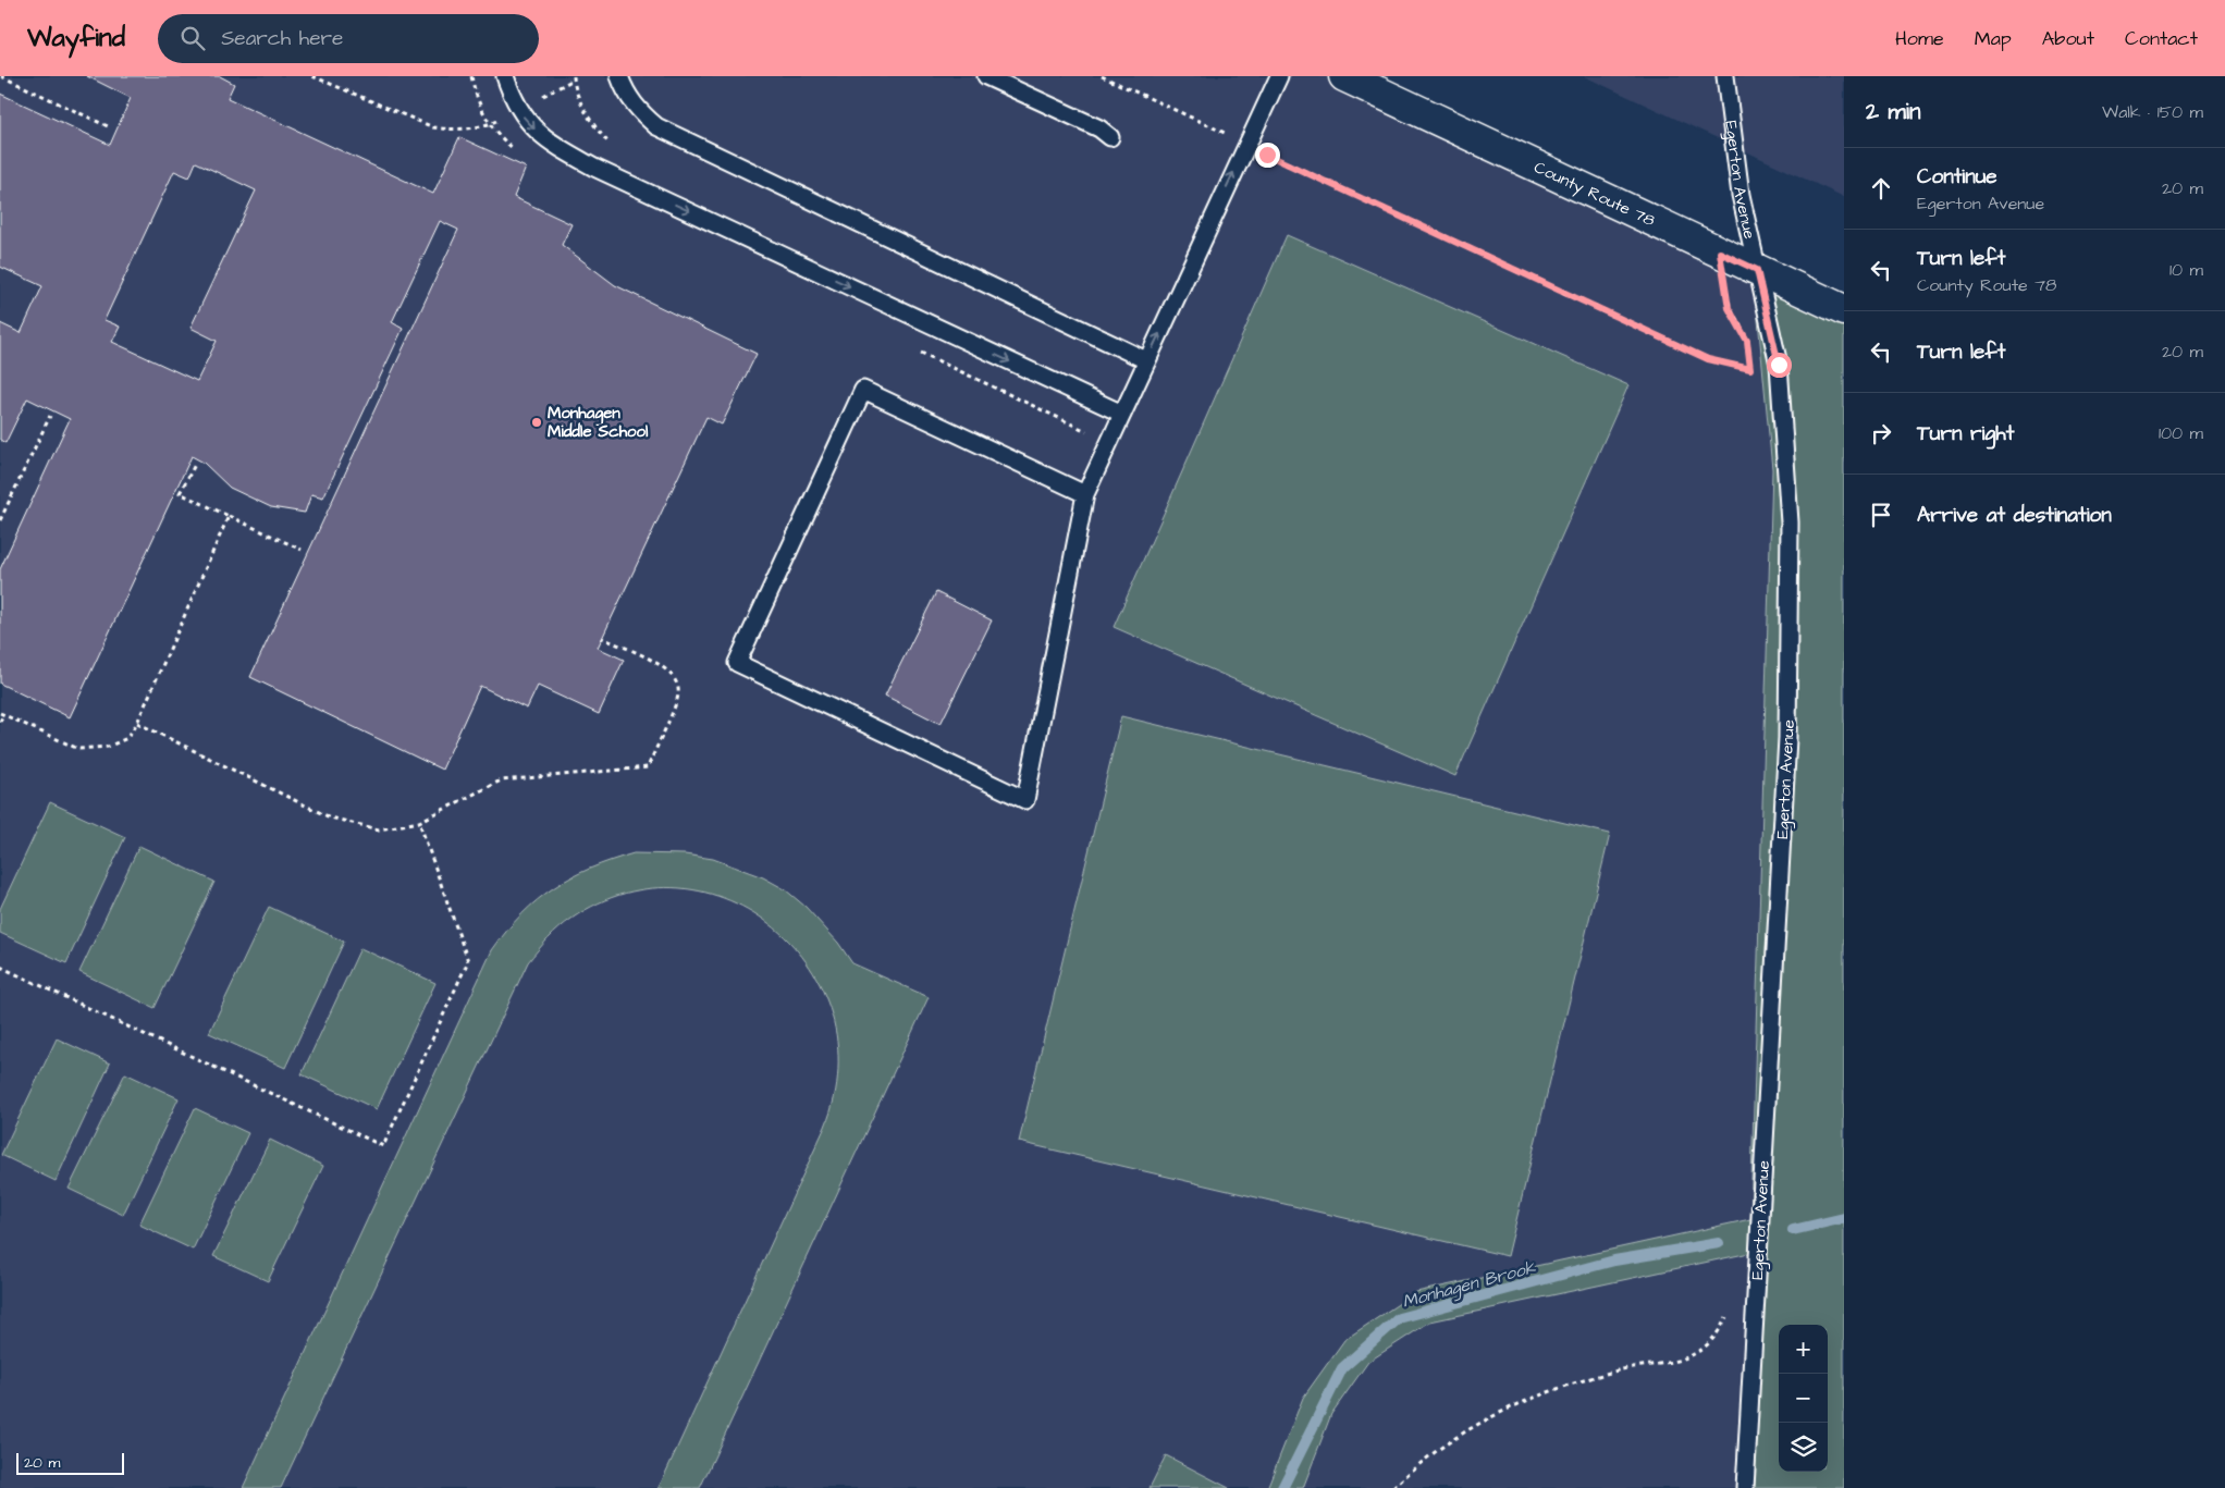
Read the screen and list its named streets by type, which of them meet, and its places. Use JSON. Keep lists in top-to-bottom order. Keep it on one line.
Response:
{"streets":{"street":["County Route 78"],"lane":["Egerton Avenue"]},"crossings":[["Egerton Avenue","County Route 78"]],"water":["Monhagen Brook"],"places":["Monhagen Middle School"],"scale_bar":"20 m","page":{"header":"Wayfind","search":"Search here","nav":["Home","Map","About","Contact"],"heading":["2 min","Walk · 150 m"],"list":[["Continue","Egerton Avenue","20 m"],["Turn left","County Route 78","10 m"],["Turn left","20 m"],["Turn right","100 m"],"Arrive at destination"],"map_buttons":["+","−"],"scale":"20 m"}}
